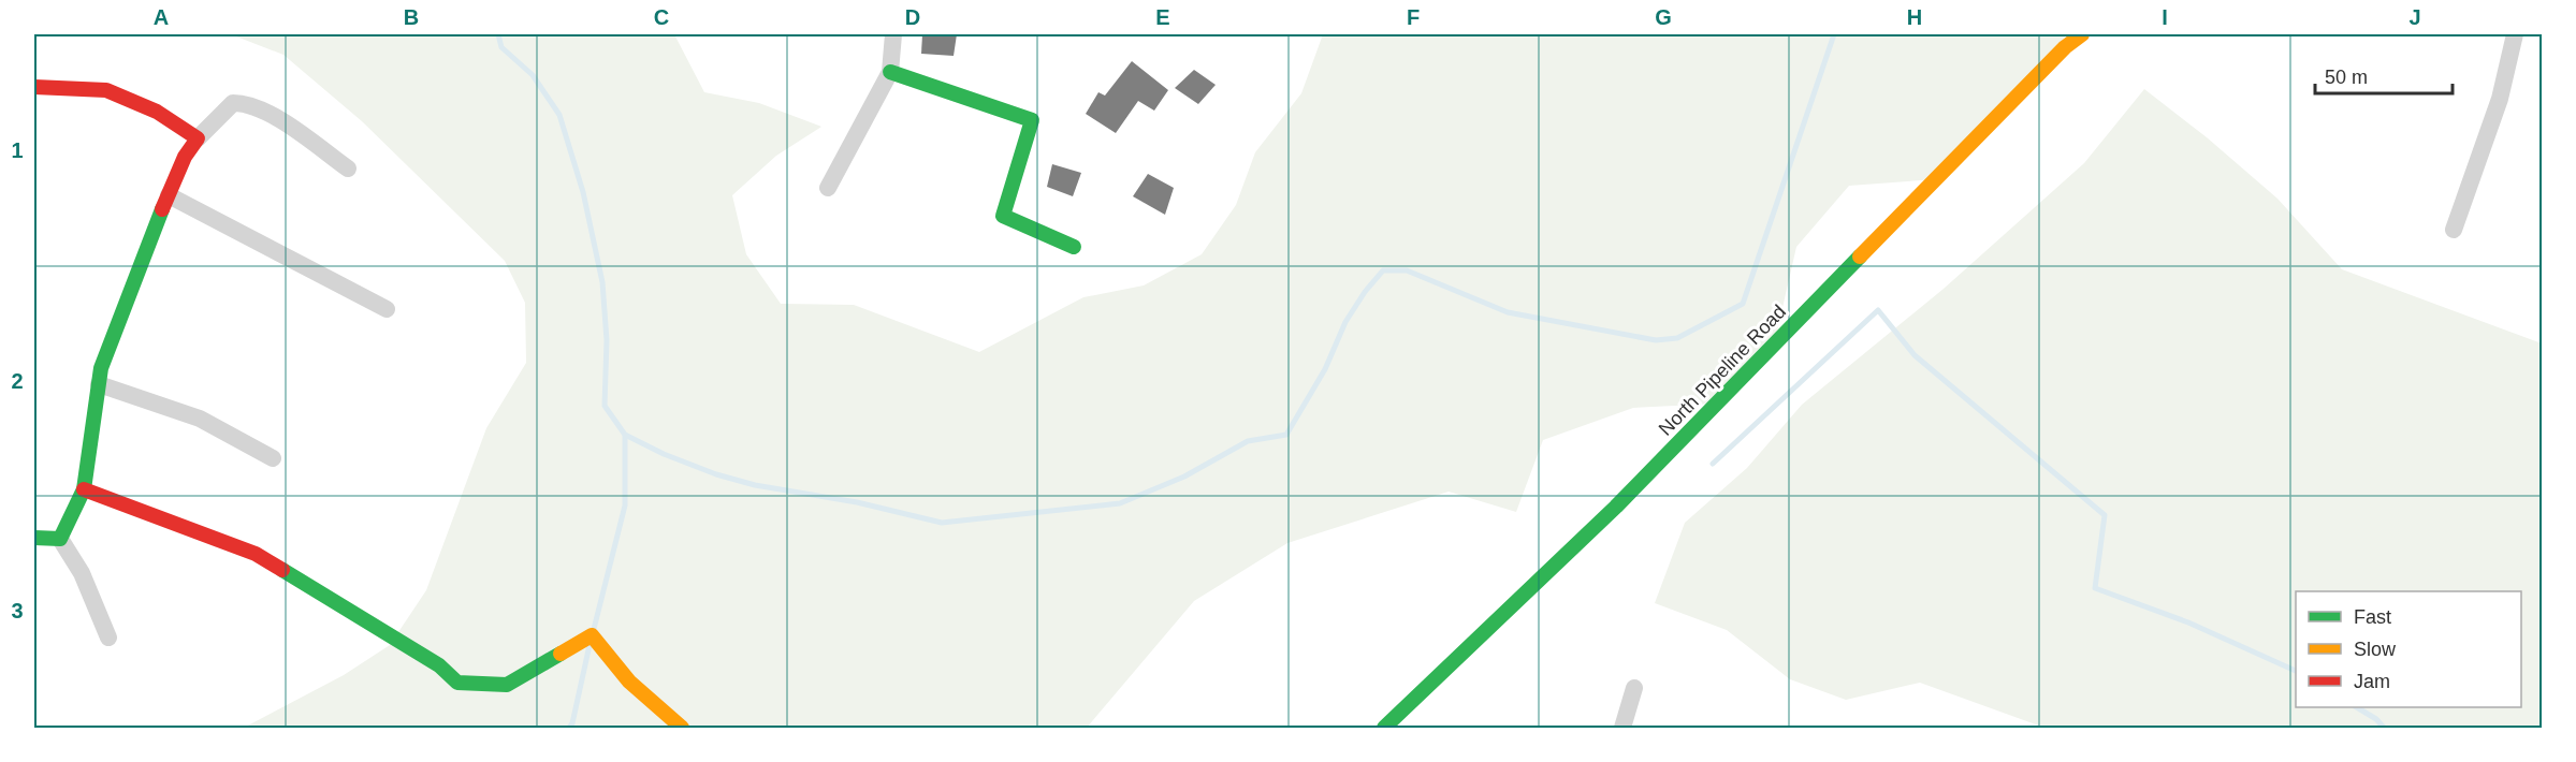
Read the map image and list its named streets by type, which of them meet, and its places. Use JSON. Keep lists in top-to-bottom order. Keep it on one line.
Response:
{"streets":{"street":["North Pipeline Road"]},"legend":["Fast","Slow","Jam"],"scale_bar":"50 m","grid":{"columns":["A","B","C","D","E","F","G","H","I","J"],"rows":["1","2","3"]}}
